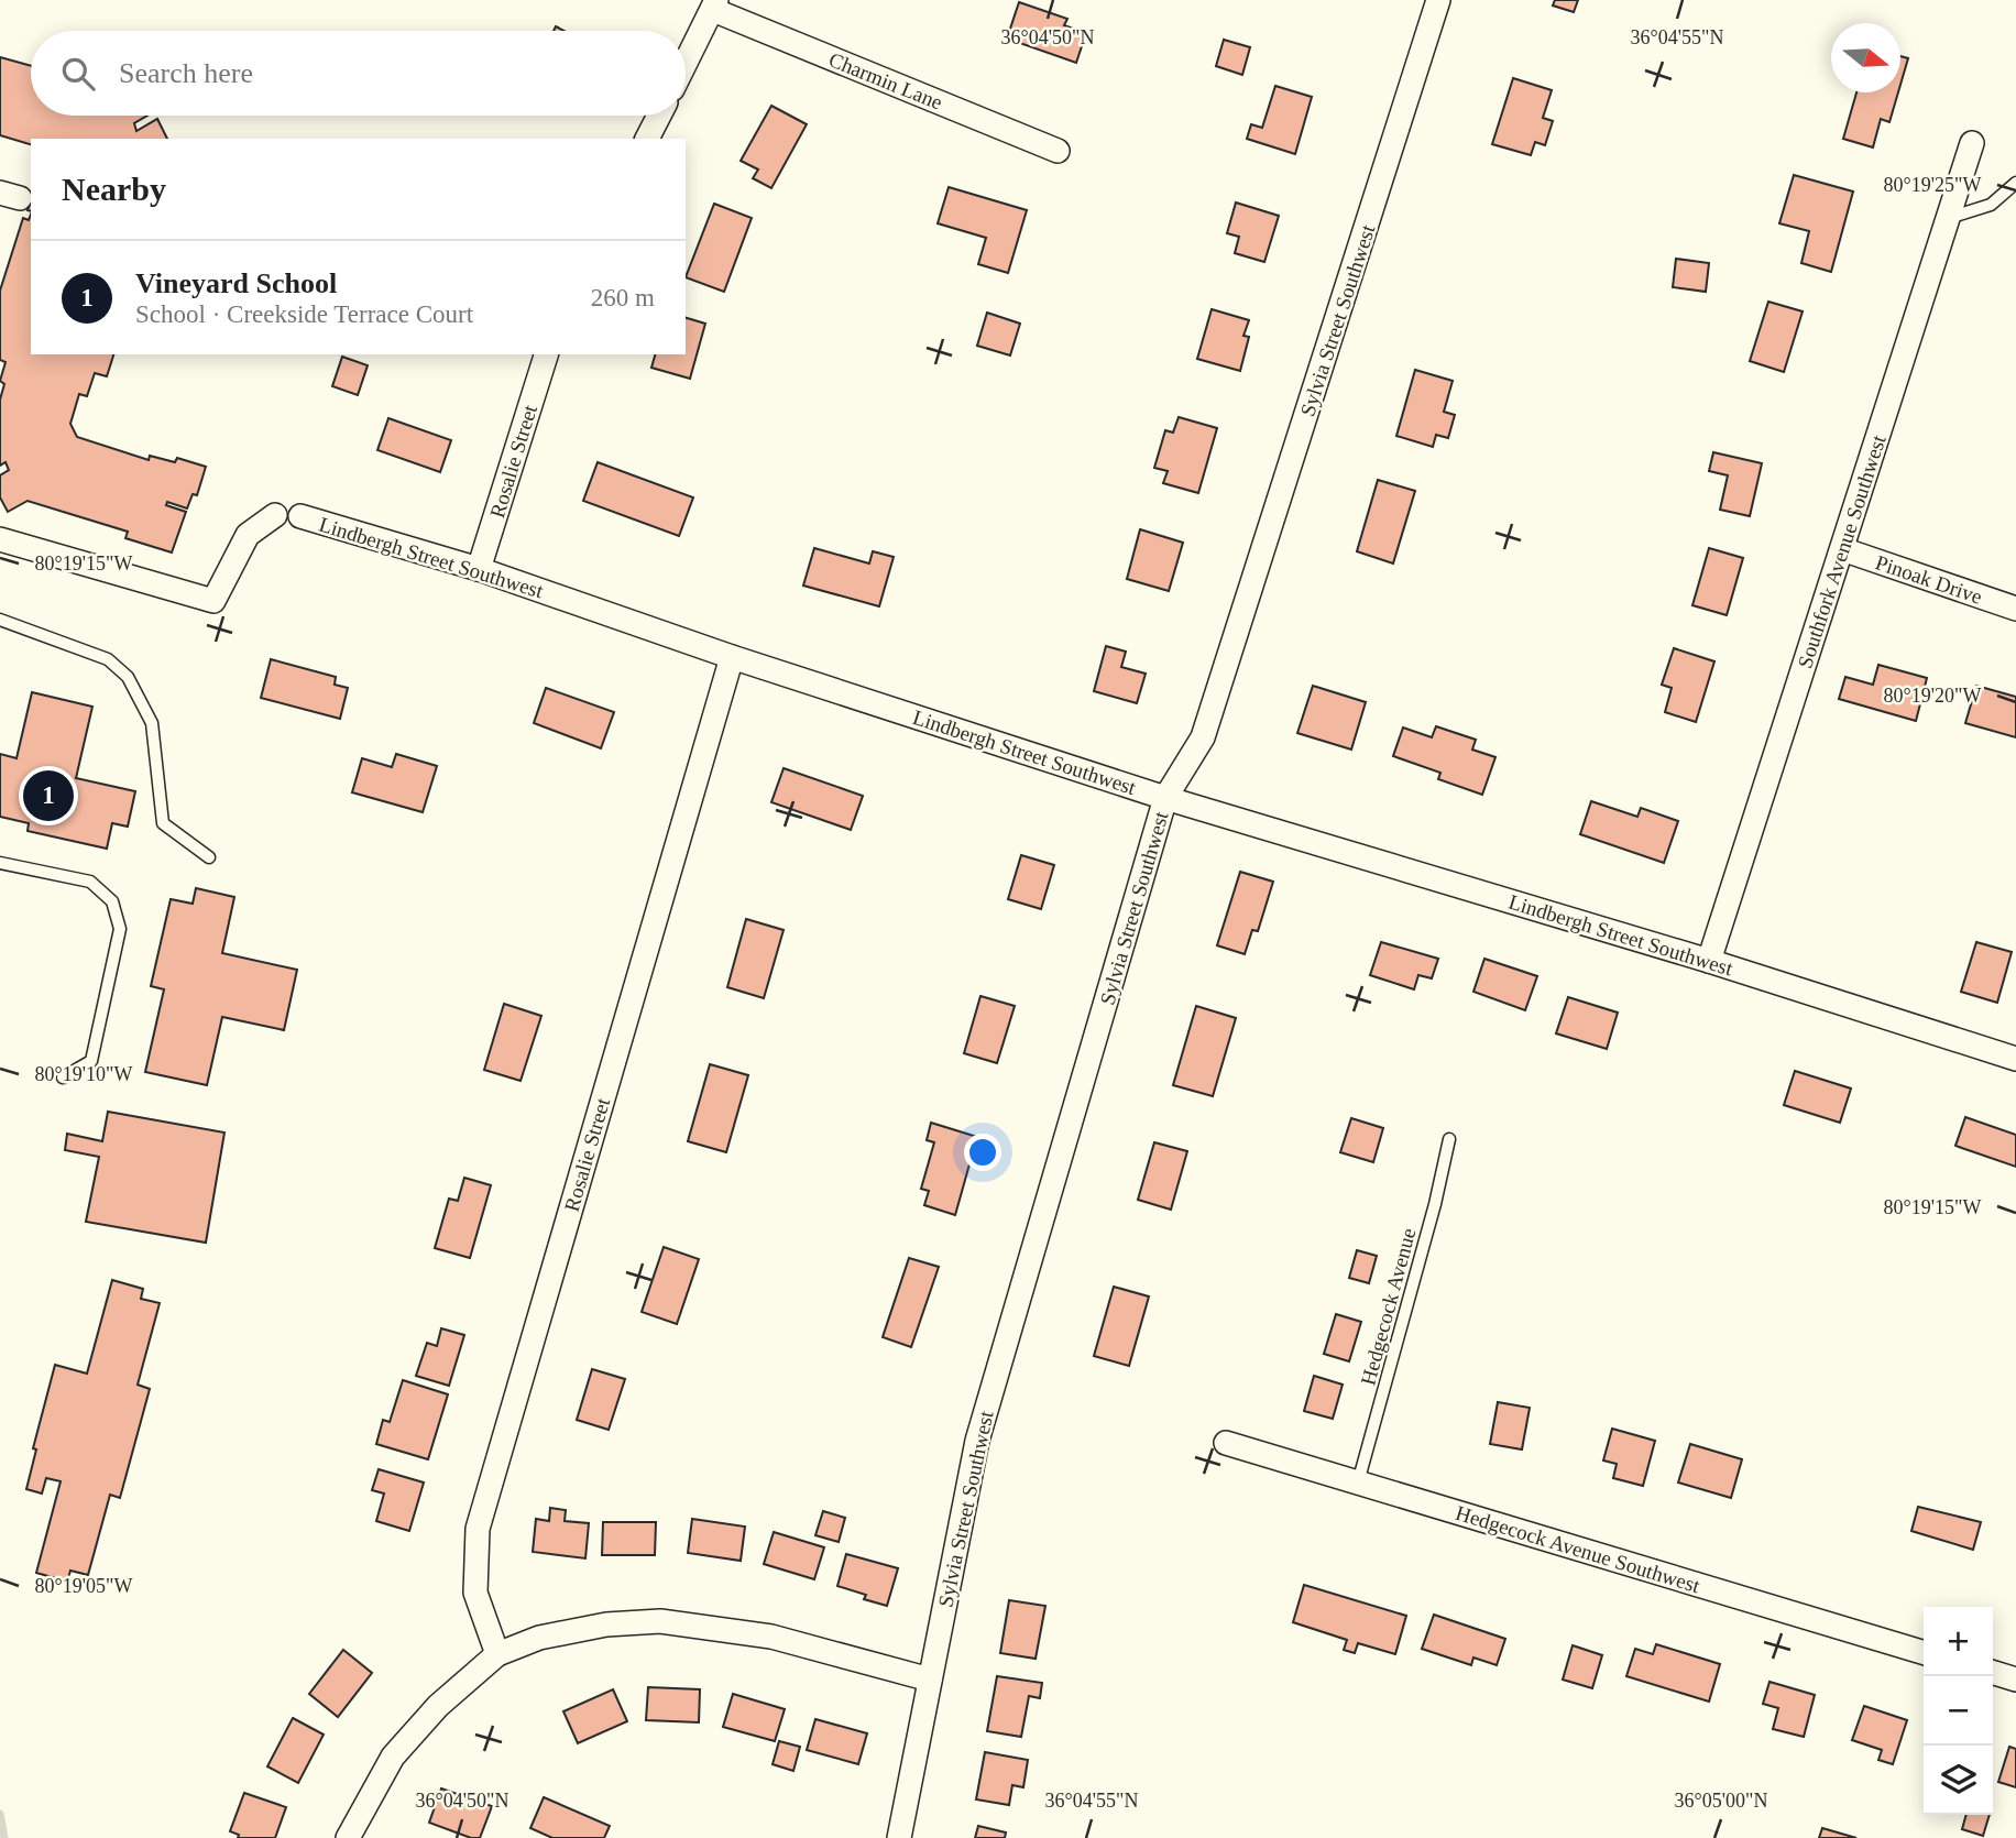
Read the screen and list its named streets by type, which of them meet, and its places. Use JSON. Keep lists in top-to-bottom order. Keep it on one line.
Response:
{"streets":{"street":["Charmin Lane","Sylvia Street Southwest","Rosalie Street","Southfork Avenue Southwest","Lindbergh Street Southwest","Pinoak Drive","Hedgecock Avenue Southwest"],"lane":["Hedgecock Avenue"]},"crossings":[["Sylvia Street Southwest","Lindbergh Street Southwest"],["Rosalie Street","Lindbergh Street Southwest"],["Southfork Avenue Southwest","Lindbergh Street Southwest"],["Southfork Avenue Southwest","Pinoak Drive"],["Hedgecock Avenue","Hedgecock Avenue Southwest"]],"north":"right","page":{"search":"Search here","heading":"Nearby","list":[{"mark":"1","name":"Vineyard School","note":"School · Creekside Terrace Court","value":"260 m"}],"pins":"1","map_buttons":["+","−"]},"coordinates":["36°04'50\"N","36°04'55\"N","80°19'25\"W","80°19'15\"W","80°19'20\"W","80°19'10\"W","80°19'05\"W","36°05'00\"N"]}
